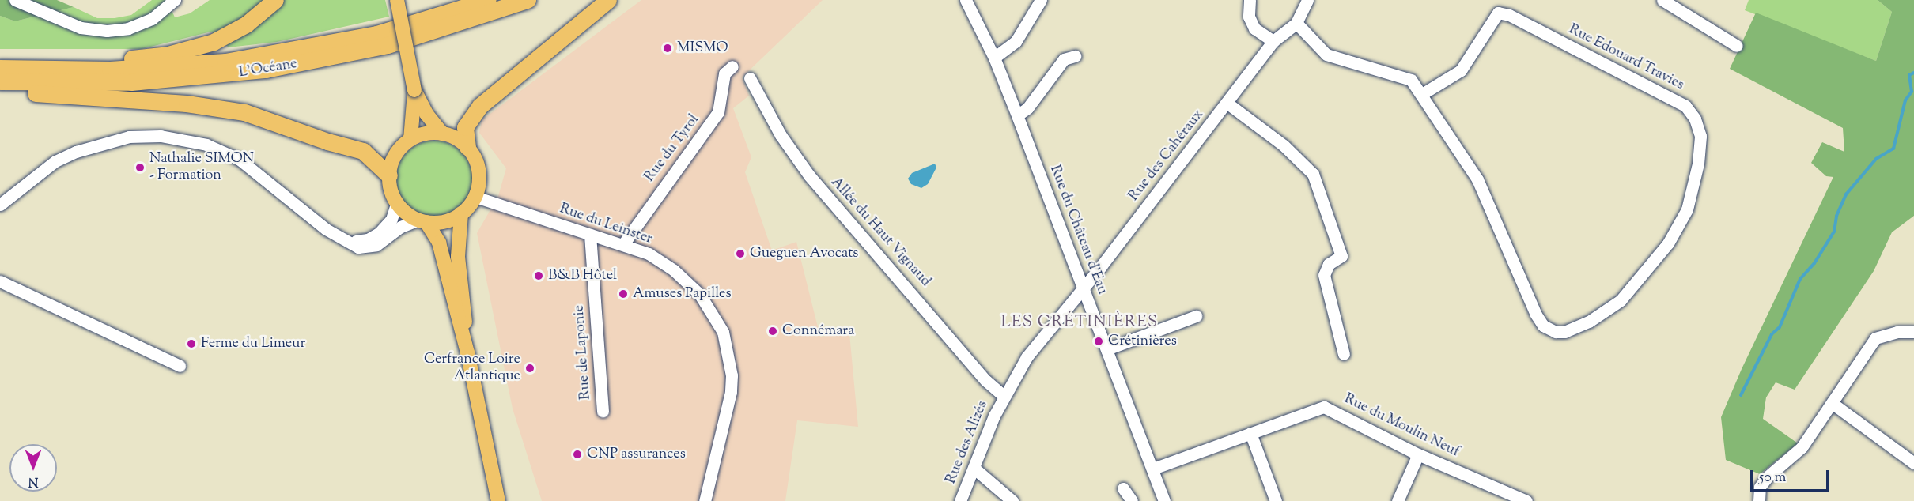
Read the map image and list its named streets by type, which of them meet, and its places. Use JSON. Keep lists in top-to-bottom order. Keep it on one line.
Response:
{"streets":{"highway":["L’Océane"],"street":["Rue Edouard Travies","Rue du Tyrol","Rue des Cahéraux","Rue du Leinster","Rue du Château d'Eau","Allée du Haut Vignaud","Rue de Laponie","Rue du Moulin Neuf","Rue des Alizés"]},"crossings":[["Rue Edouard Travies","Rue des Cahéraux"],["Rue du Tyrol","Rue du Leinster"],["Rue des Cahéraux","Rue du Château d'Eau"],["Rue des Cahéraux","Allée du Haut Vignaud"],["Rue des Cahéraux","Rue des Alizés"],["Rue du Leinster","Rue de Laponie"],["Rue du Château d'Eau","Rue du Moulin Neuf"],["Allée du Haut Vignaud","Rue des Alizés"]],"districts":["LES CRÉTINIÈRES"],"places":["MISMO","Nathalie SIMON - Formation","Gueguen Avocats","B&B Hôtel","Amuses Papilles","Connémara","Crétinières","Ferme du Limeur","Cerfrance Loire Atlantique","CNP assurances"],"scale_bar":"50 m","north":"bottom"}
